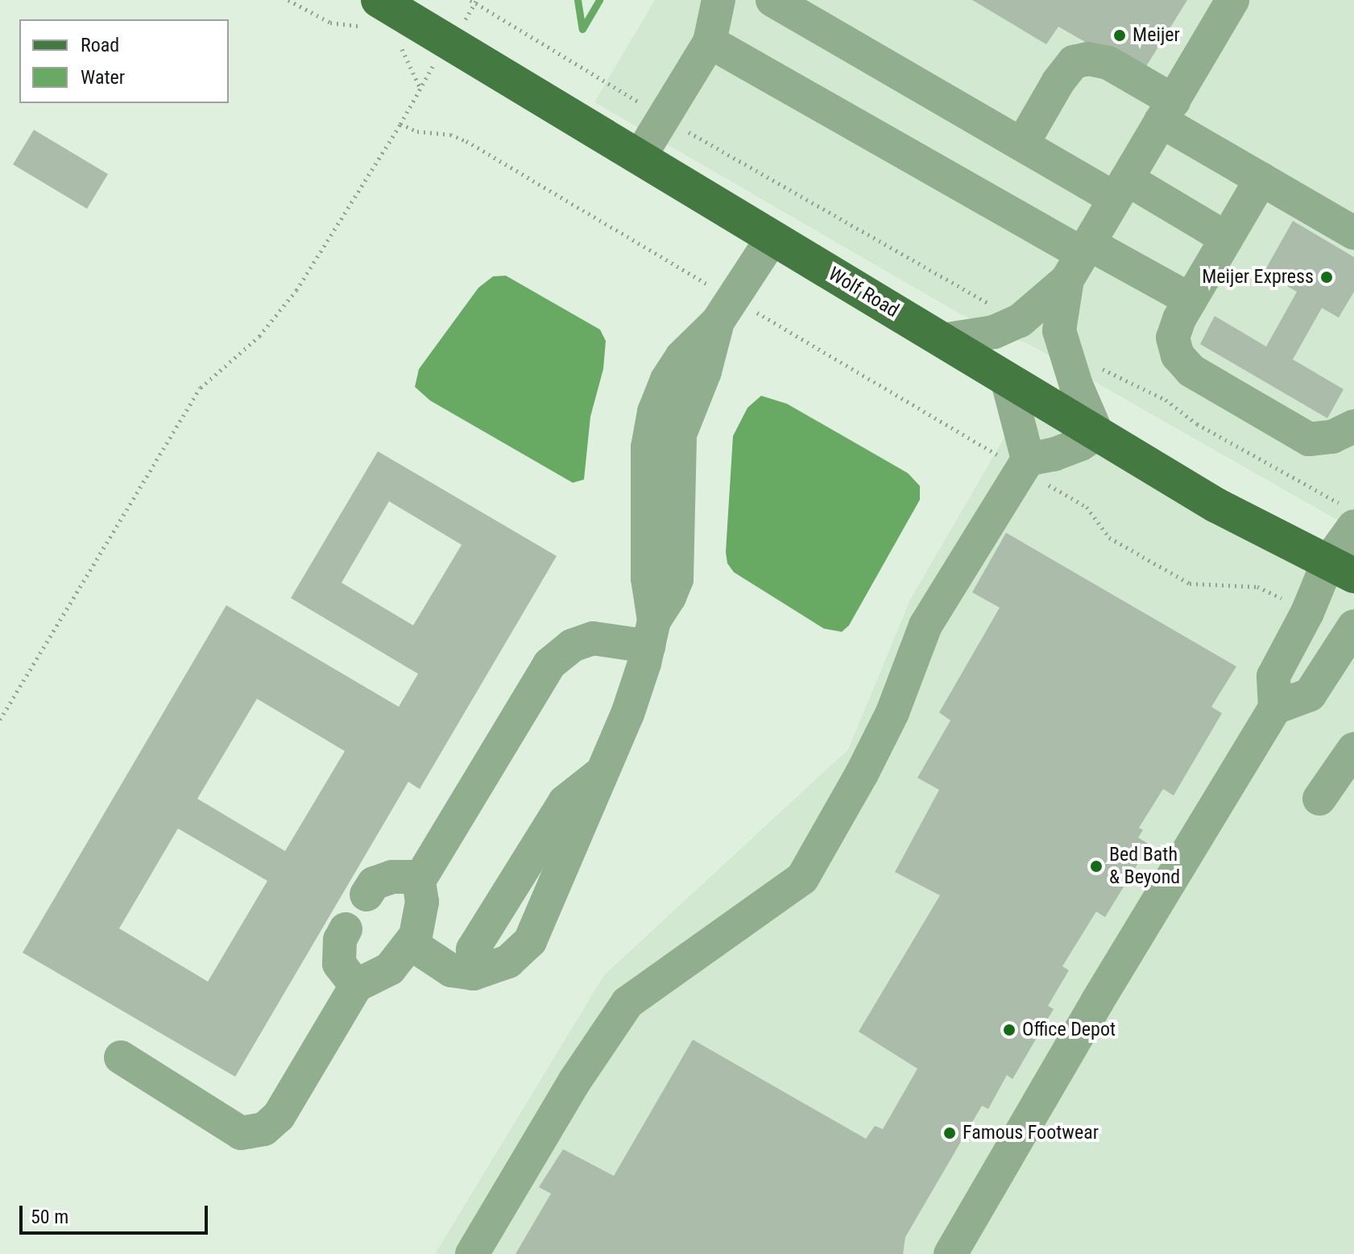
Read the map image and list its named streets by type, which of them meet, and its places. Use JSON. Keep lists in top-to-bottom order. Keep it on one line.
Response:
{"streets":{"main road":["Wolf Road"]},"places":["Meijer","Meijer Express","Bed Bath & Beyond","Office Depot","Famous Footwear"],"legend":["Road","Water"],"scale_bar":"50 m"}
